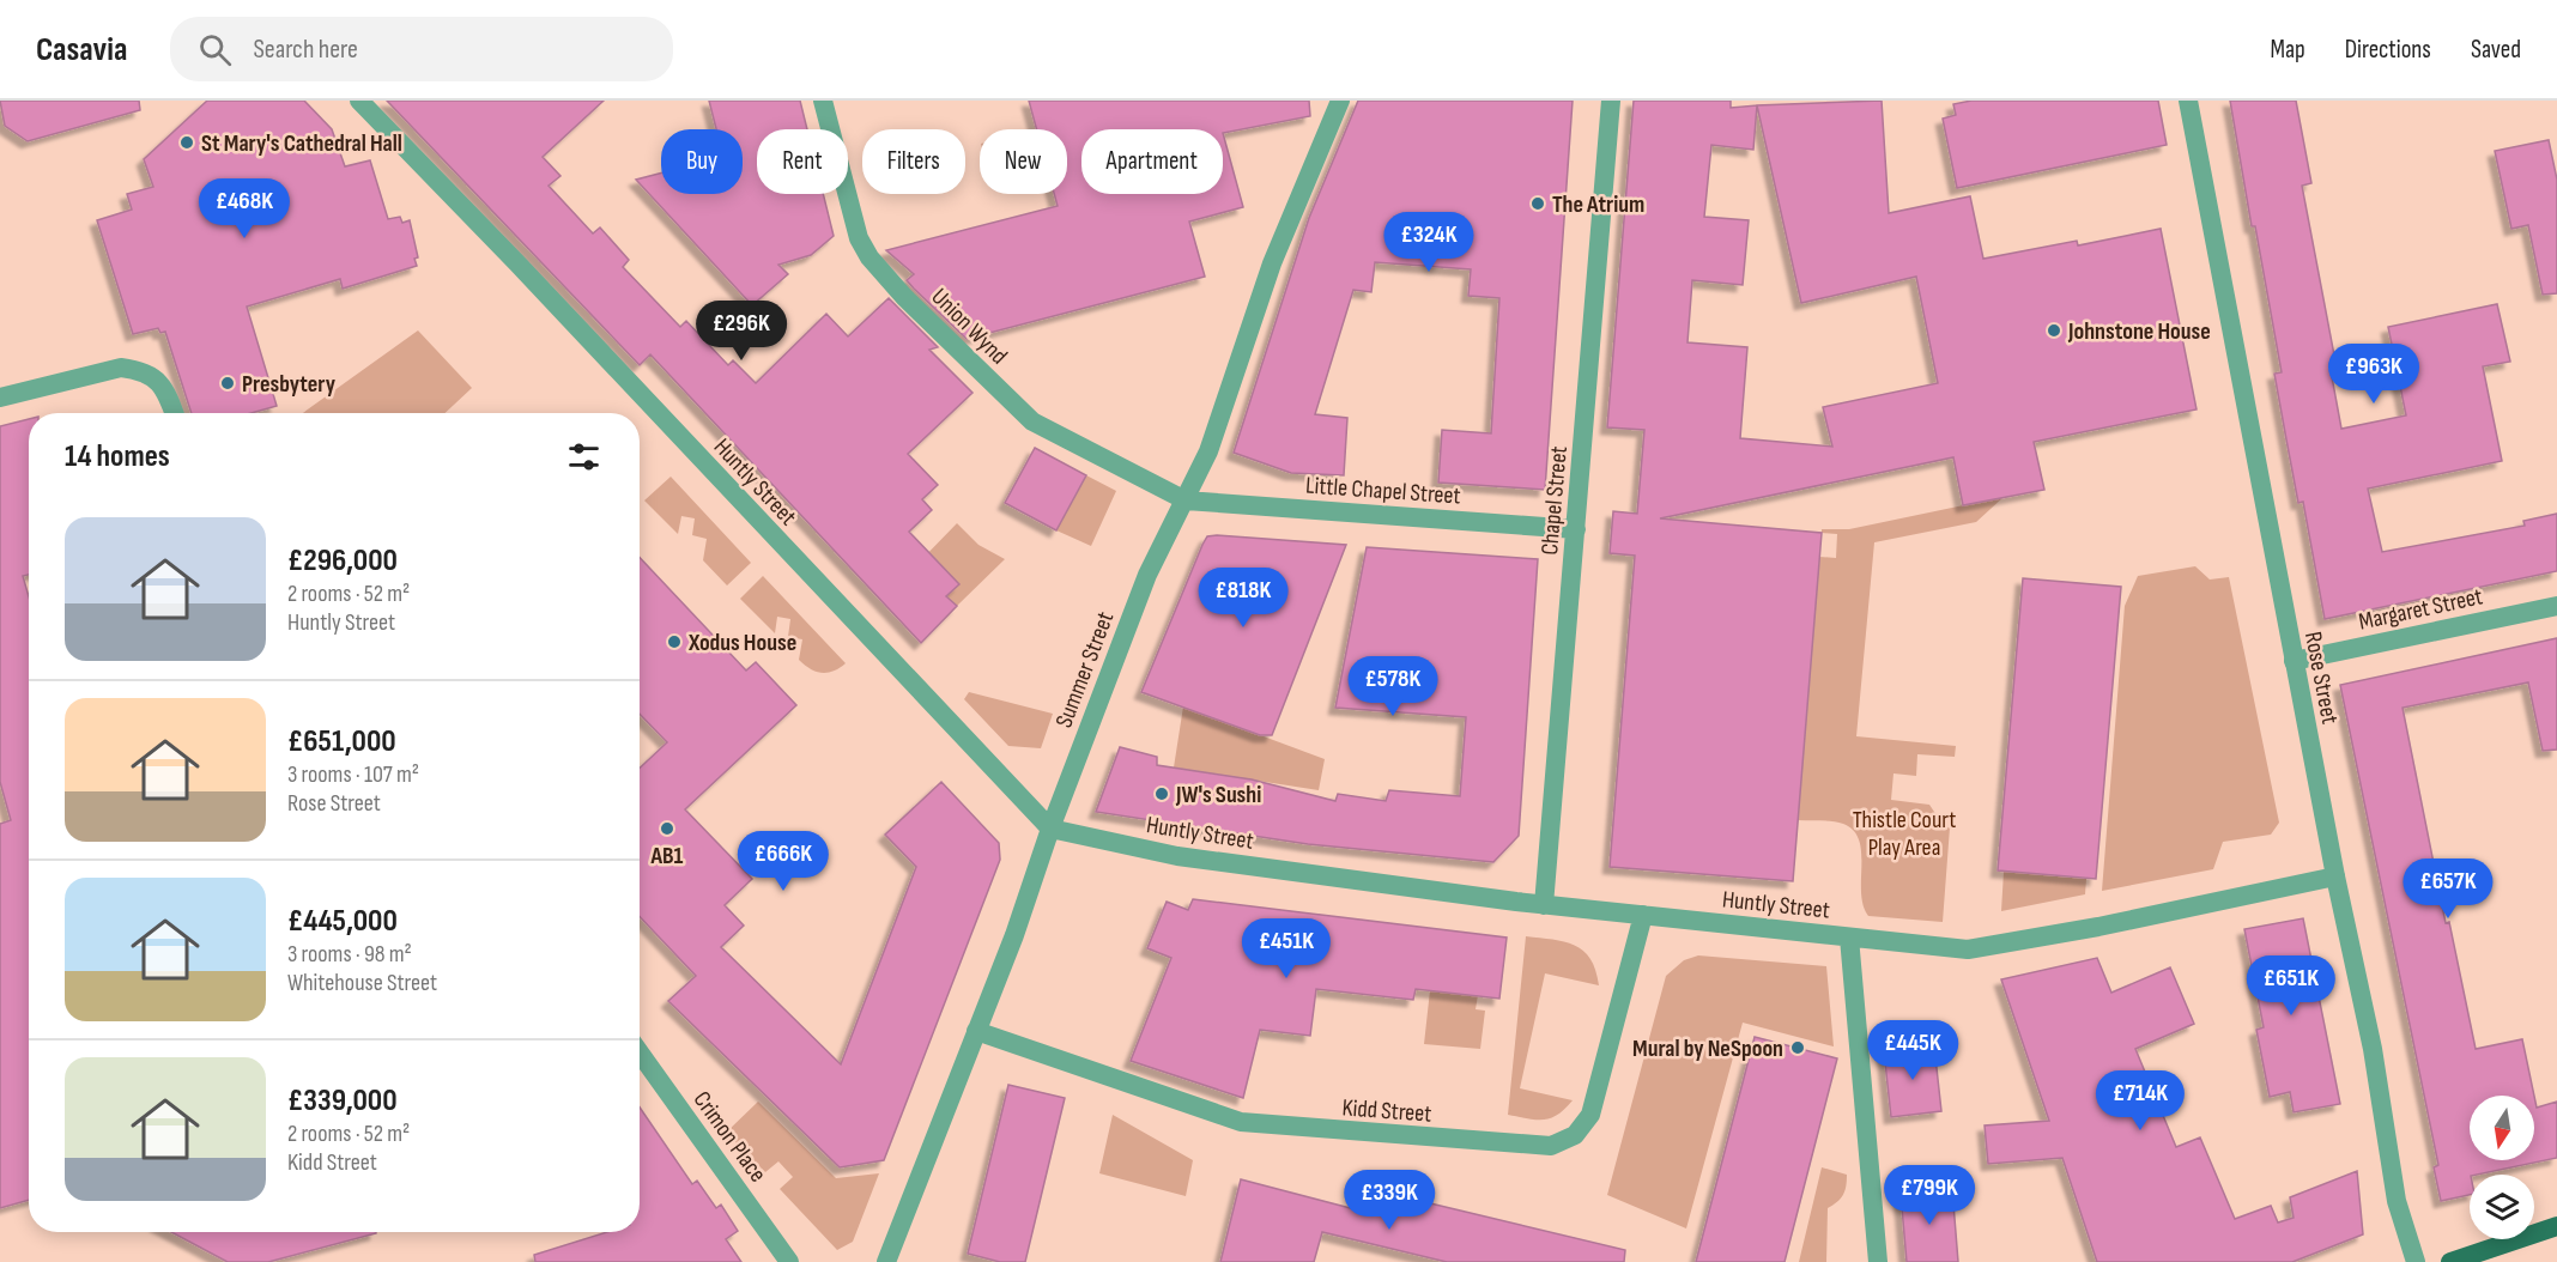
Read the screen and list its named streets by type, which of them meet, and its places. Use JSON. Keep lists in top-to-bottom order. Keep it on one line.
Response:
{"streets":{"street":["Union Wynd","Huntly Street","Little Chapel Street","Chapel Street","Margaret Street","Summer Street","Rose Street","Kidd Street","Crimon Place"]},"crossings":[["Union Wynd","Little Chapel Street"],["Union Wynd","Summer Street"],["Huntly Street","Chapel Street"],["Huntly Street","Summer Street"],["Huntly Street","Rose Street"],["Huntly Street","Kidd Street"],["Little Chapel Street","Chapel Street"],["Little Chapel Street","Summer Street"],["Margaret Street","Rose Street"],["Summer Street","Kidd Street"]],"parks":["Thistle Court Play Area"],"places":["St Mary's Cathedral Hall","The Atrium","Johnstone House","Presbytery","Xodus House","JW's Sushi","AB1","Mural by NeSpoon"],"north":"bottom","page":{"header":"Casavia","search":"Search here","nav":["Map","Directions","Saved"],"chip":["Buy","Rent","Filters","New","Apartment"],"price":["£468K","£324K","£296K","£963K","£818K","£578K","£666K","£657K","£451K","£651K","£445K","£714K","£799K","£339K"],"heading":"14 homes","list":[{"name":"£296,000","note":"2 rooms · 52 m² · Huntly Street"},{"name":"£651,000","note":"3 rooms · 107 m² · Rose Street"},{"name":"£445,000","note":"3 rooms · 98 m² · Whitehouse Street"},{"name":"£339,000","note":"2 rooms · 52 m² · Kidd Street"}]}}
